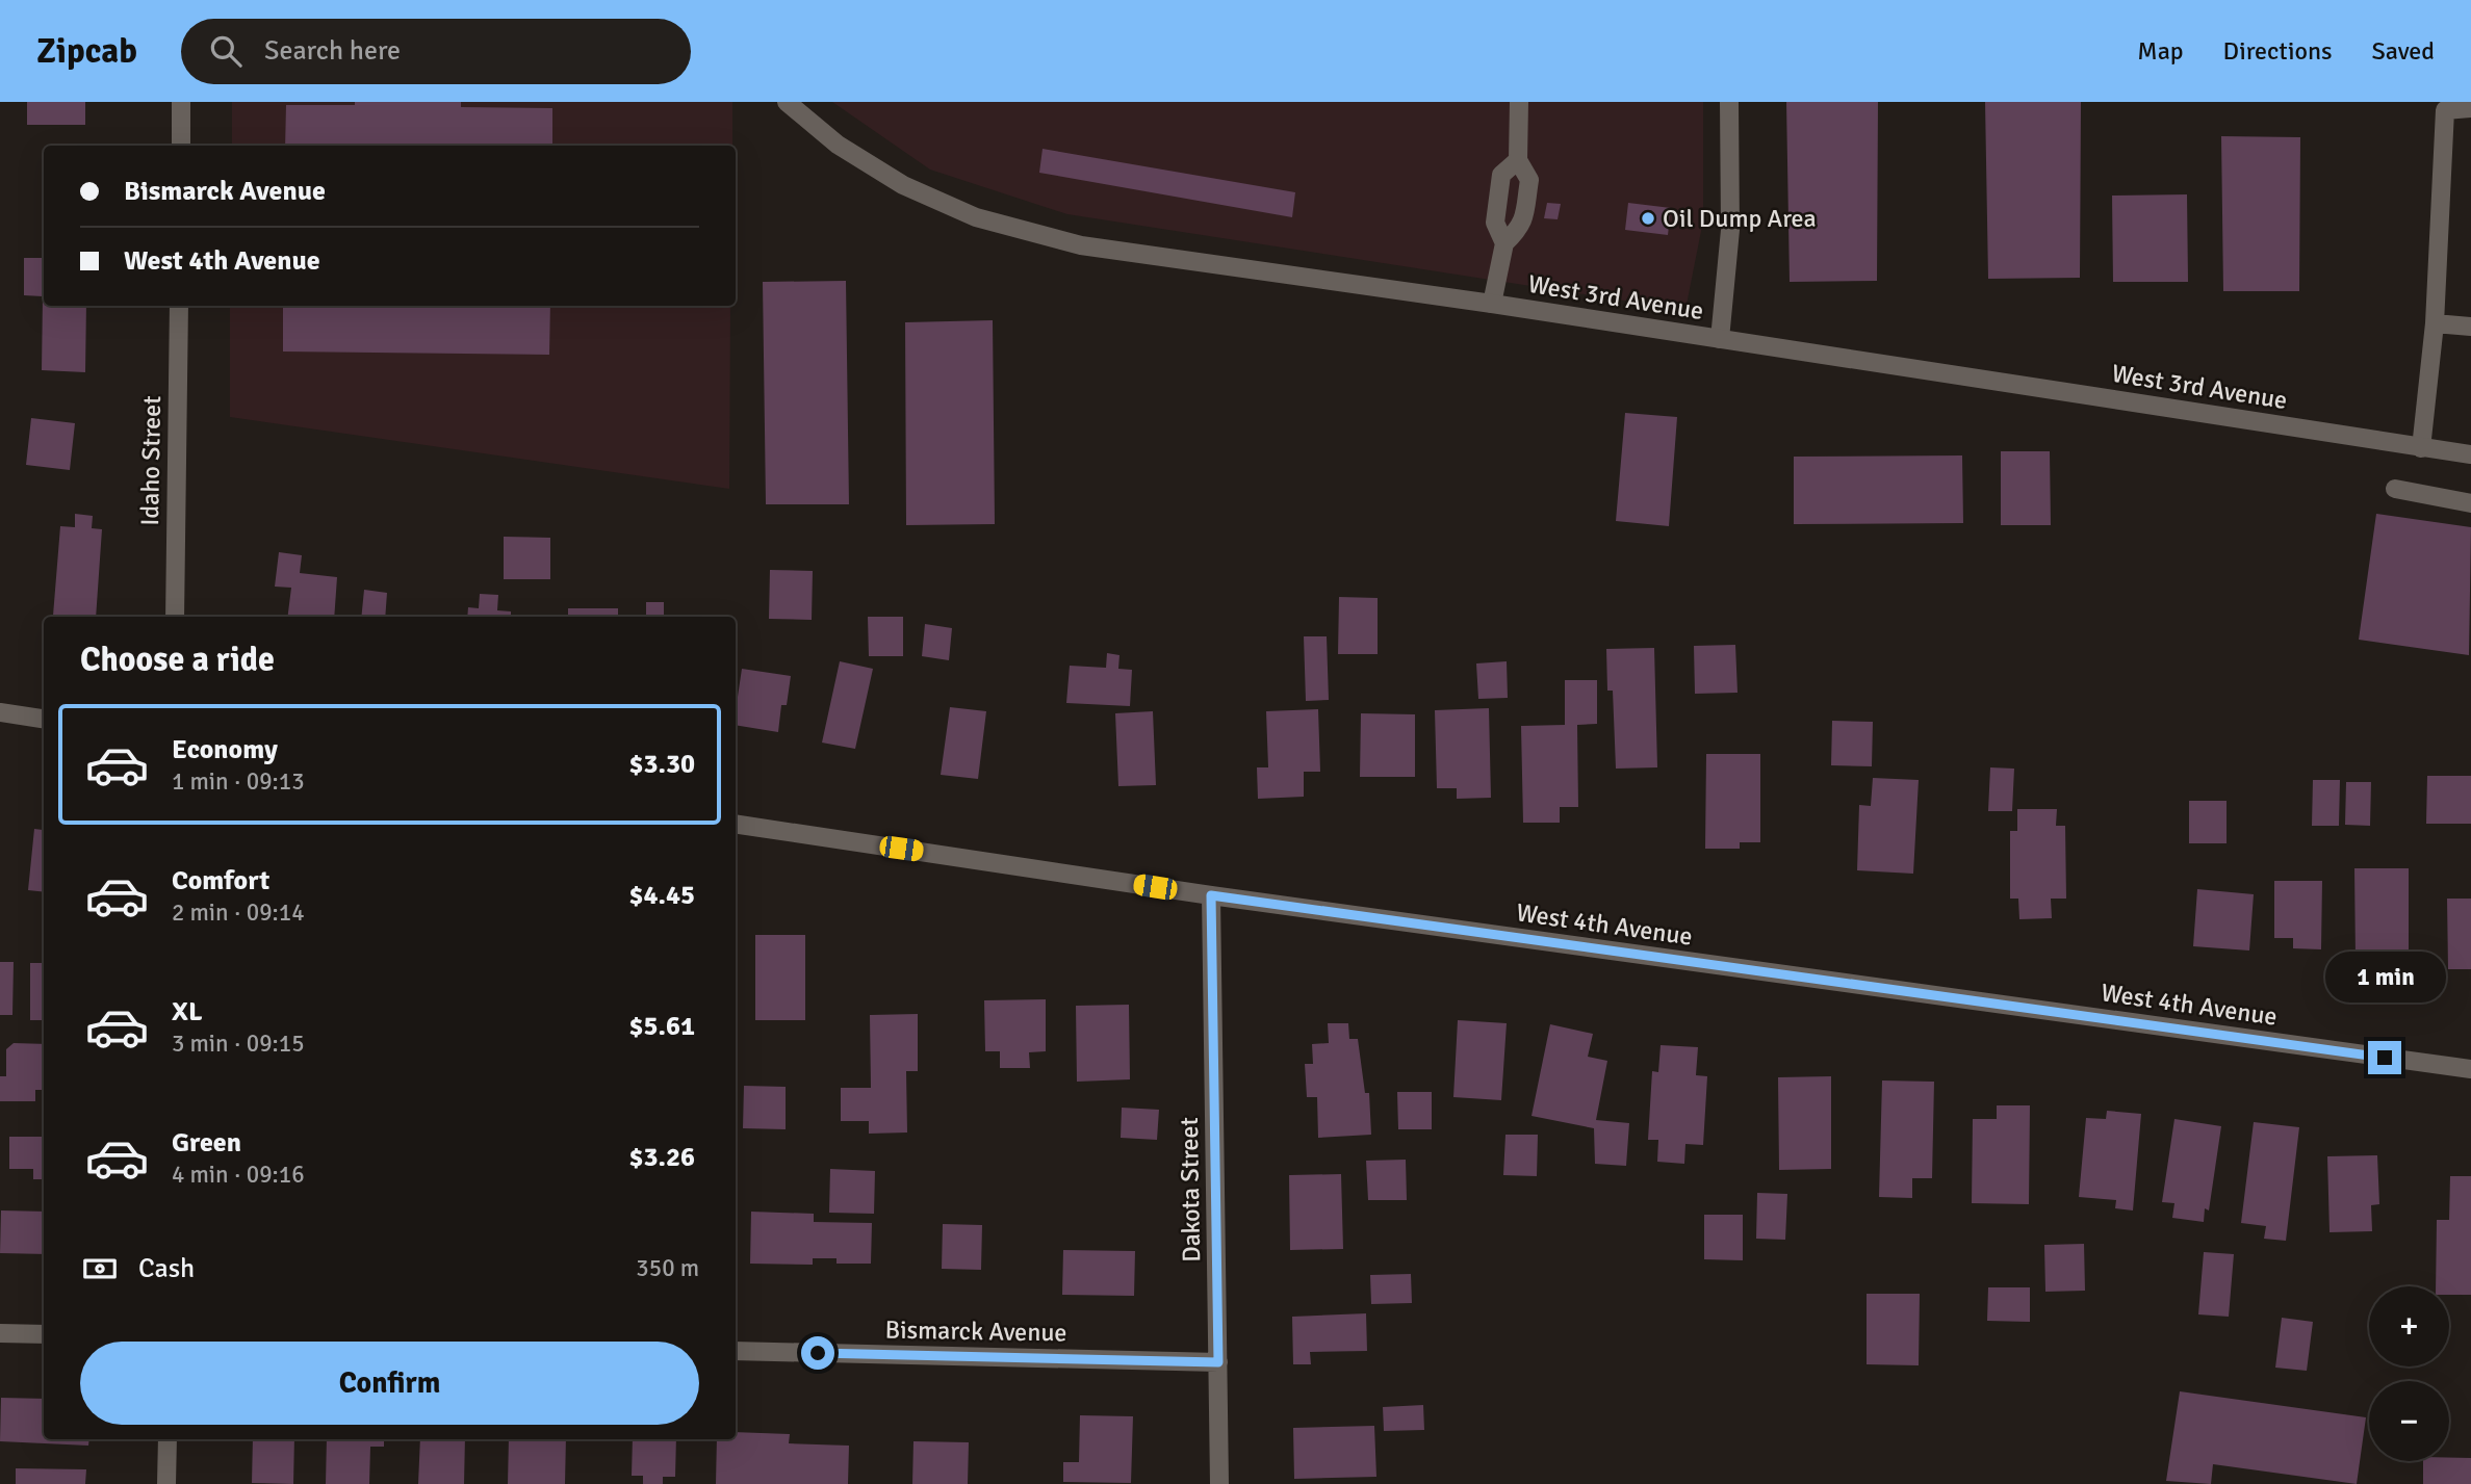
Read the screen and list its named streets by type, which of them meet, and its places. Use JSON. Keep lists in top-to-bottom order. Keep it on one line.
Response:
{"streets":{"street":["West 3rd Avenue","Idaho Street","West 4th Avenue","Dakota Street","Bismarck Avenue"]},"crossings":[["West 4th Avenue","Dakota Street"],["Dakota Street","Bismarck Avenue"]],"places":["Oil Dump Area"],"page":{"header":"Zipcab","search":"Search here","nav":["Map","Directions","Saved"],"banner":["Bismarck Avenue","West 4th Avenue"],"heading":"Choose a ride","list":[{"name":"Economy","note":"1 min · 09:13","value":"$3.30"},{"name":"Comfort","note":"2 min · 09:14","value":"$4.45"},{"name":"XL","note":"3 min · 09:15","value":"$5.61"},{"name":"Green","note":"4 min · 09:16","value":"$3.26"}],"bubble":"1 min","pay":["Cash","350 m"],"map_buttons":["+","−"],"buttons":"Confirm"}}
